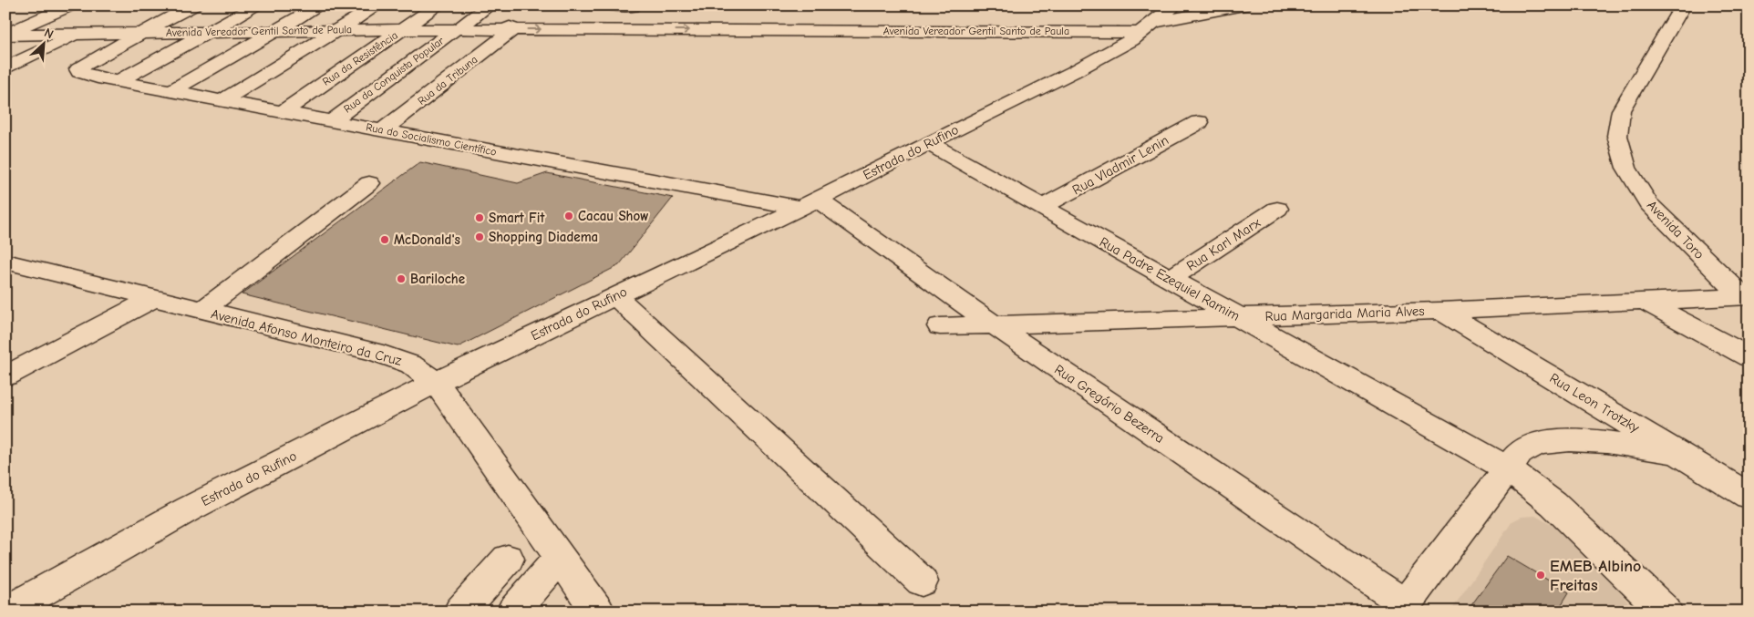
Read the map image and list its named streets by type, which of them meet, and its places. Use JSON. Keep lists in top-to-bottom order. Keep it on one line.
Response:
{"streets":{"street":["Avenida Vereador Gentil Santo de Paula","Rua da Resistência","Rua da Conquista Popular","Rua da Tribuna","Rua do Socialismo Científico","Estrada do Rufino","Rua Vladmir Lenin","Avenida Toro","Rua Karl Marx","Rua Padre Ezequiel Ramim","Rua Margarida Maria Alves","Avenida Afonso Monteiro da Cruz","Rua Leon Trotzky","Rua Gregório Bezerra"]},"crossings":[["Avenida Vereador Gentil Santo de Paula","Rua da Resistência"],["Avenida Vereador Gentil Santo de Paula","Rua da Conquista Popular"],["Avenida Vereador Gentil Santo de Paula","Rua da Tribuna"],["Avenida Vereador Gentil Santo de Paula","Rua do Socialismo Científico"],["Avenida Vereador Gentil Santo de Paula","Estrada do Rufino"],["Rua da Resistência","Rua do Socialismo Científico"],["Rua da Conquista Popular","Rua do Socialismo Científico"],["Rua da Tribuna","Rua do Socialismo Científico"],["Rua do Socialismo Científico","Estrada do Rufino"],["Rua do Socialismo Científico","Rua Gregório Bezerra"],["Estrada do Rufino","Rua Padre Ezequiel Ramim"],["Estrada do Rufino","Avenida Afonso Monteiro da Cruz"],["Estrada do Rufino","Rua Gregório Bezerra"],["Rua Vladmir Lenin","Rua Padre Ezequiel Ramim"],["Avenida Toro","Rua Margarida Maria Alves"],["Rua Karl Marx","Rua Padre Ezequiel Ramim"],["Rua Padre Ezequiel Ramim","Rua Margarida Maria Alves"],["Rua Margarida Maria Alves","Rua Leon Trotzky"],["Rua Margarida Maria Alves","Rua Gregório Bezerra"]],"places":["Cacau Show","Smart Fit","Shopping Diadema","McDonald's","Bariloche","EMEB Albino Freitas"],"north":"top right"}
